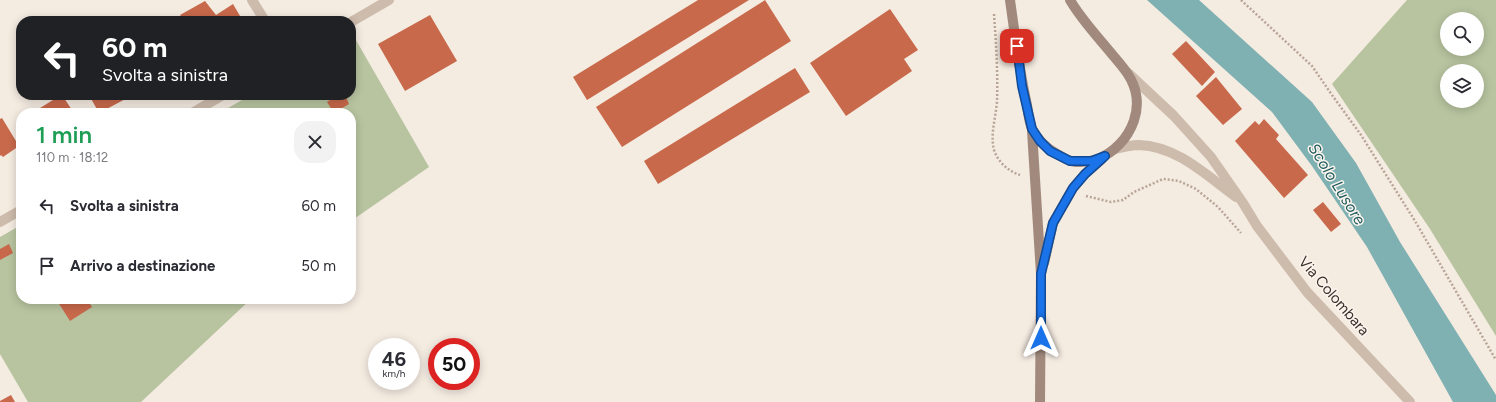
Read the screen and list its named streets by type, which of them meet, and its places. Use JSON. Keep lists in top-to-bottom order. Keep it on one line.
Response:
{"streets":{"street":["Via Colombara"]},"water":["Scolo Lusore"],"page":{"turn":["60 m","Svolta a sinistra"],"heading":["1 min","110 m · 18:12"],"list":[{"name":"Svolta a sinistra","value":"60 m"},{"name":"Arrivo a destinazione","value":"50 m"}],"speed":"46 km/h","limit":"50"}}
